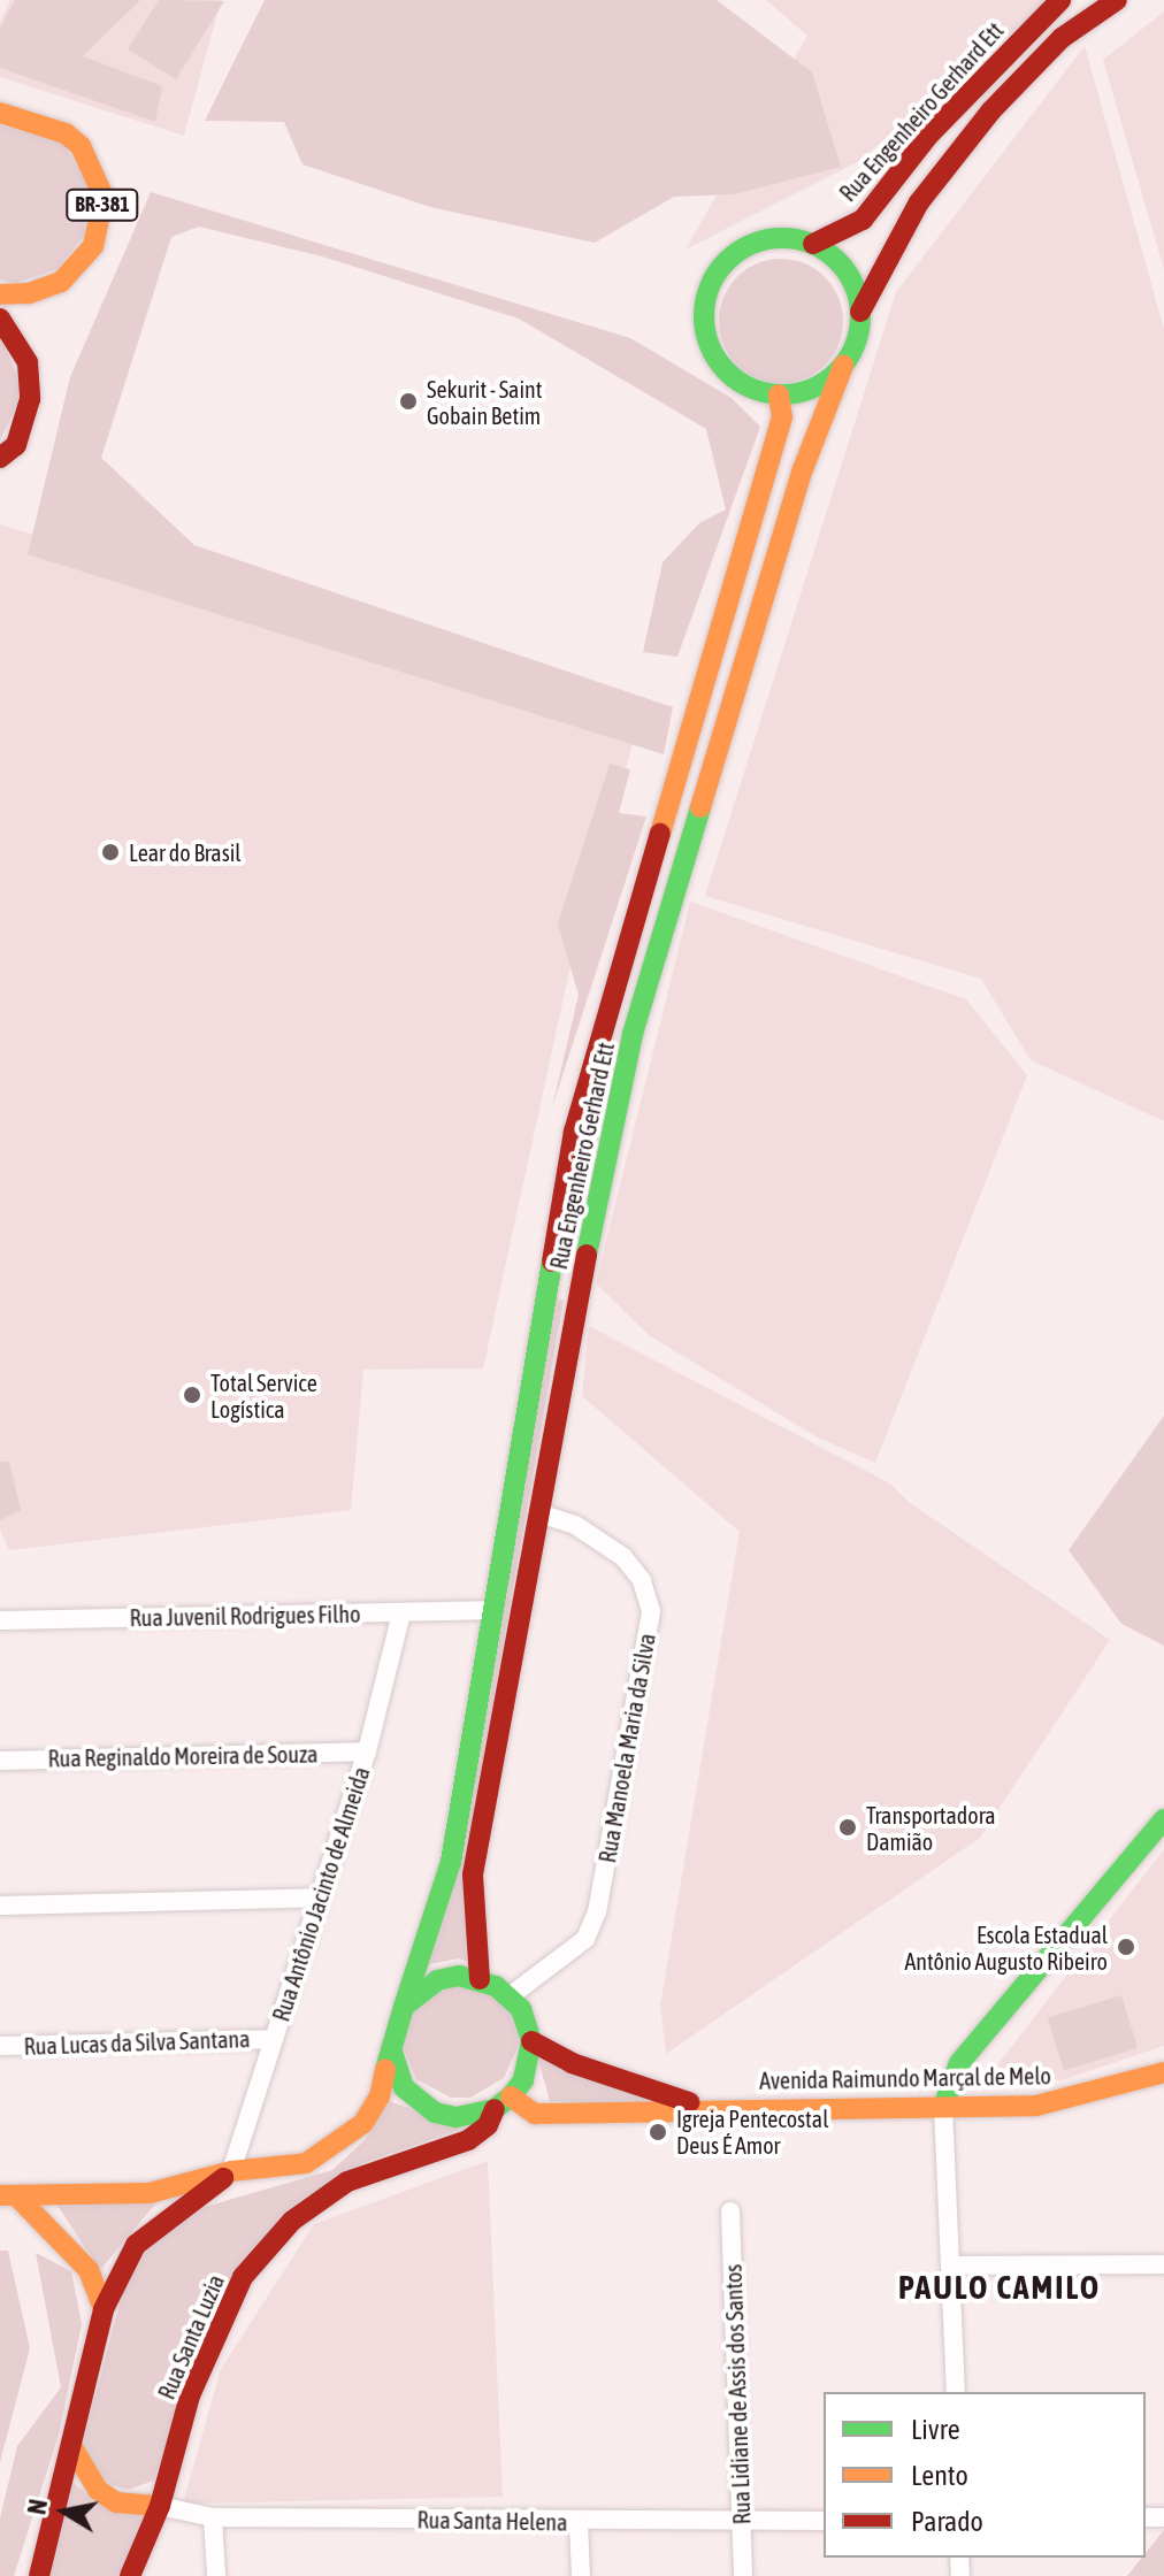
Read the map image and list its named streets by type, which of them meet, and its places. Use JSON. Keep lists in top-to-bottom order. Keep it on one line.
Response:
{"streets":{"main road":["Rua Engenheiro Gerhard Ett","BR-381","Avenida Raimundo Marçal de Melo","Rua Santa Luzia"],"street":["Rua Juvenil Rodrigues Filho","Rua Manoela Maria da Silva","Rua Reginaldo Moreira de Souza","Rua Antônio Jacinto de Almeida","Rua Lucas da Silva Santana","Rua Lidiane de Assis dos Santos","Rua Santa Helena"]},"crossings":[["Rua Engenheiro Gerhard Ett","Rua Juvenil Rodrigues Filho"],["Rua Engenheiro Gerhard Ett","Rua Manoela Maria da Silva"],["Rua Engenheiro Gerhard Ett","Avenida Raimundo Marçal de Melo"],["Rua Engenheiro Gerhard Ett","Rua Santa Luzia"],["Rua Juvenil Rodrigues Filho","Rua Antônio Jacinto de Almeida"],["Rua Manoela Maria da Silva","Avenida Raimundo Marçal de Melo"],["Rua Manoela Maria da Silva","Rua Santa Luzia"],["Rua Reginaldo Moreira de Souza","Rua Antônio Jacinto de Almeida"],["Rua Antônio Jacinto de Almeida","Rua Lucas da Silva Santana"],["Avenida Raimundo Marçal de Melo","Rua Santa Luzia"],["Rua Santa Luzia","Rua Santa Helena"],["Rua Lidiane de Assis dos Santos","Rua Santa Helena"]],"districts":["PAULO CAMILO"],"places":["Sekurit - Saint Gobain Betim","Lear do Brasil","Total Service Logística","Transportadora Damião","Escola Estadual Antônio Augusto Ribeiro","Igreja Pentecostal Deus É Amor"],"legend":["Livre","Lento","Parado"],"north":"left"}
